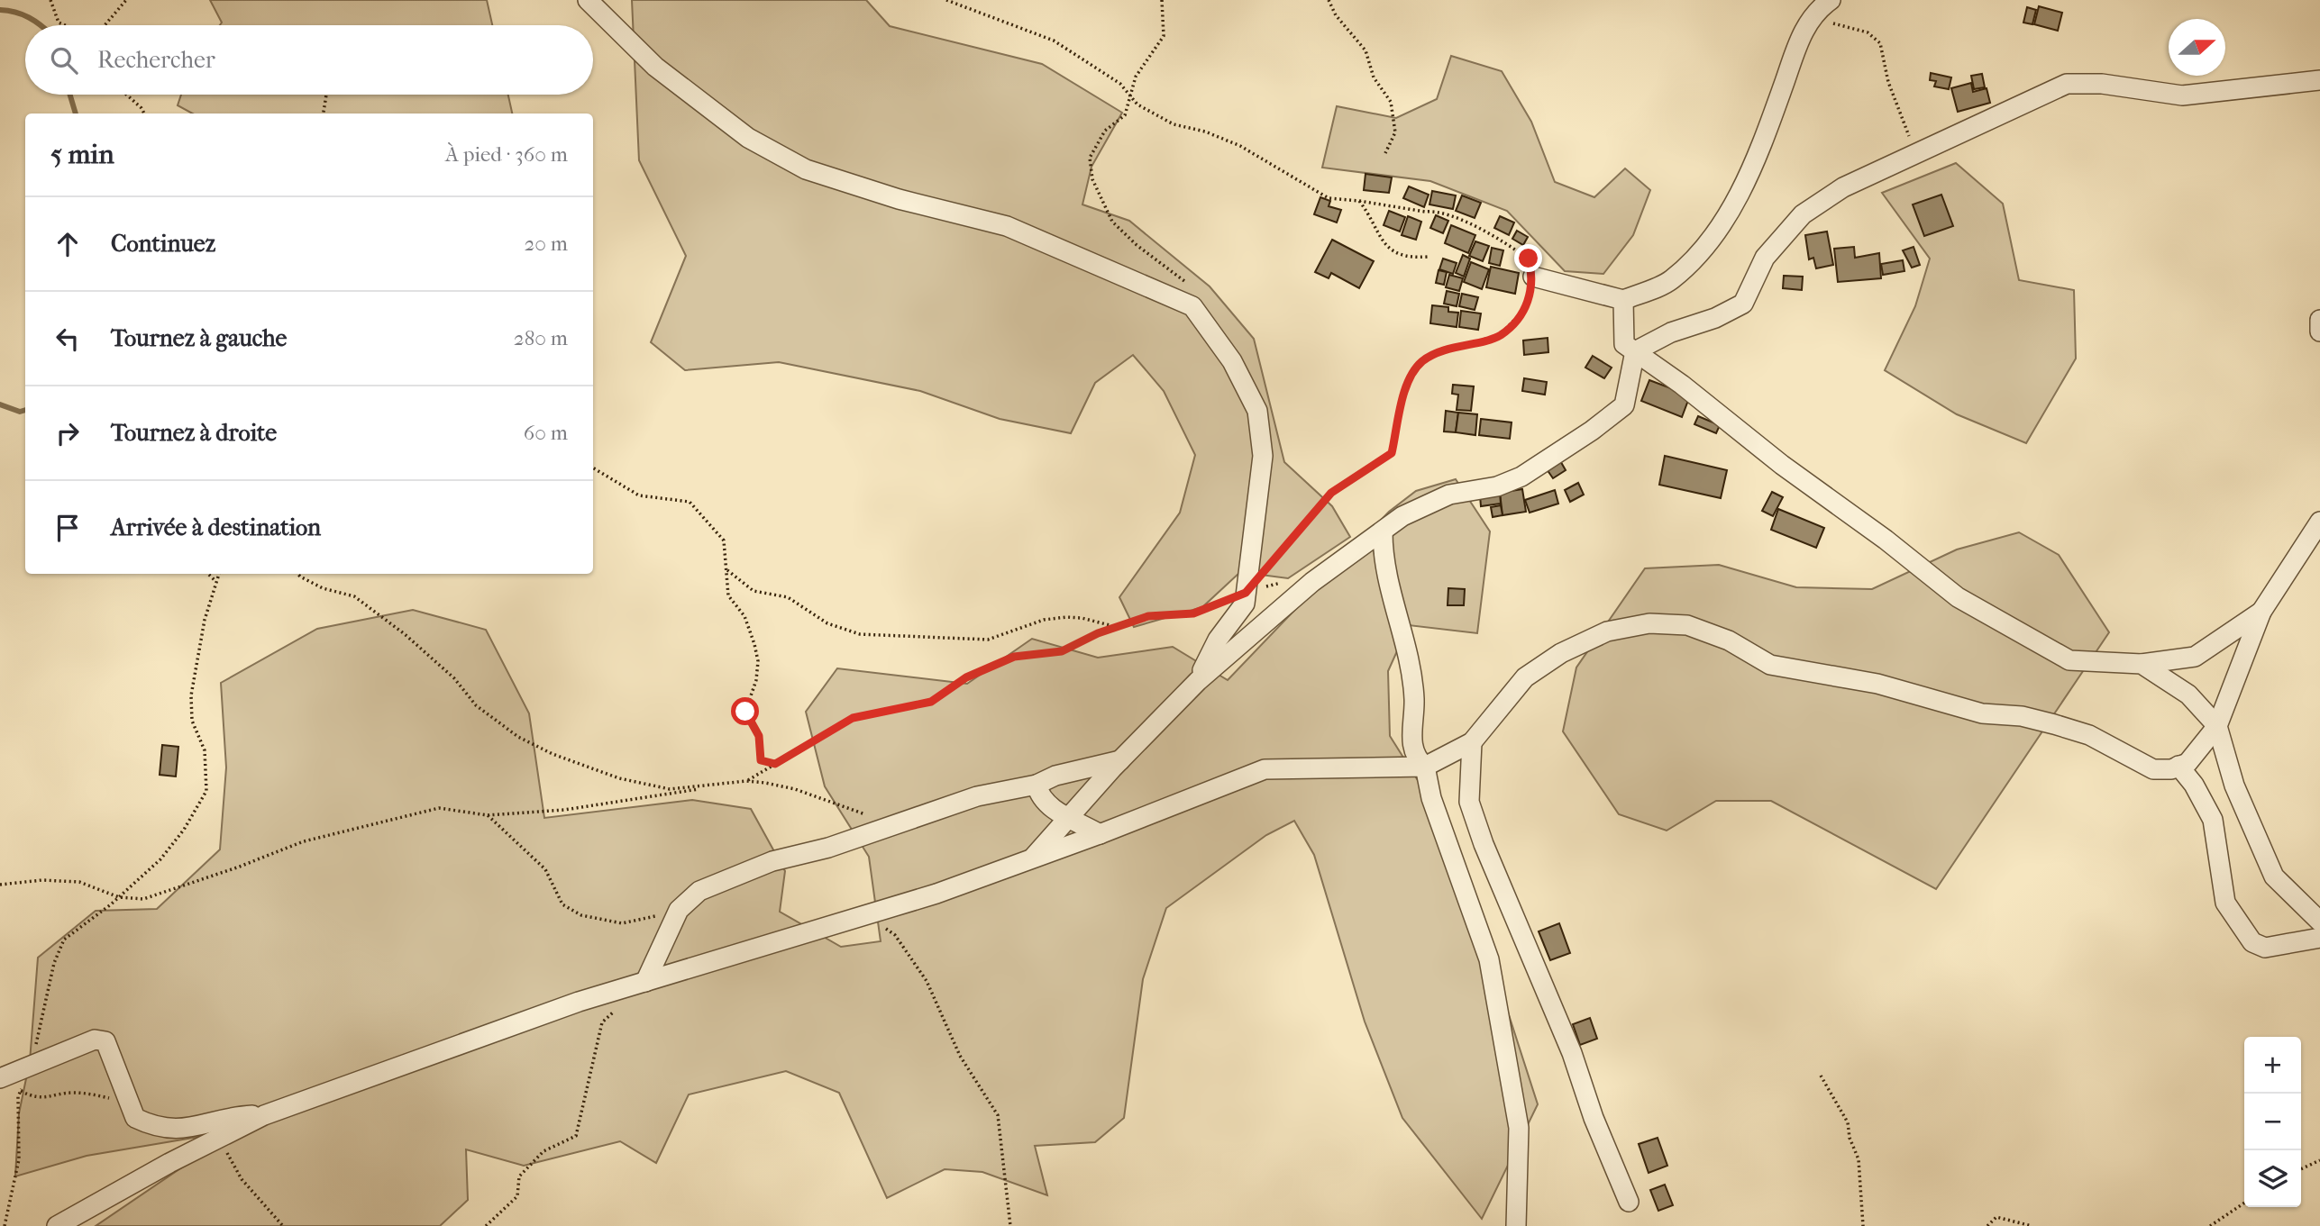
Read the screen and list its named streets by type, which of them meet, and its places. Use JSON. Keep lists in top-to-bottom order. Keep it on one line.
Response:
{"north":"right","page":{"search":"Rechercher","heading":["5 min","À pied · 360 m"],"list":[["Continuez","20 m"],["Tournez à gauche","280 m"],["Tournez à droite","60 m"],"Arrivée à destination"],"map_buttons":["+","−"]}}
